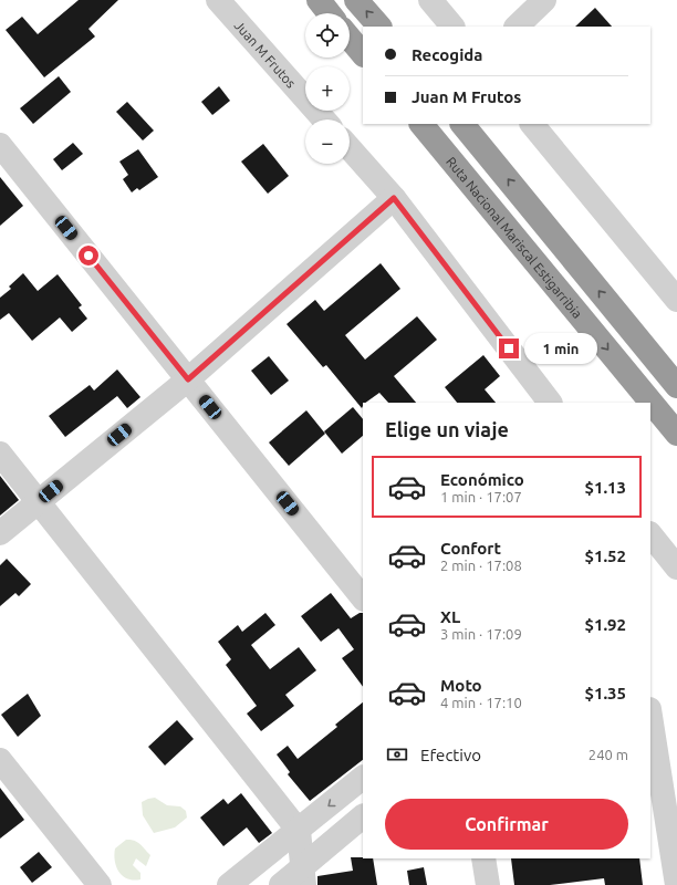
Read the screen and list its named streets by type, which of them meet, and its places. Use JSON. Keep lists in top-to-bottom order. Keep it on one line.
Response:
{"streets":{"highway":["Ruta Nacional Mariscal Estigarribia"],"street":["Juan M Frutos"]},"page":{"map_buttons":["+","−"],"banner":["Recogida","Juan M Frutos"],"bubble":"1 min","heading":"Elige un viaje","list":[{"name":"Económico","note":"1 min · 17:07","value":"$1.13"},{"name":"Confort","note":"2 min · 17:08","value":"$1.52"},{"name":"XL","note":"3 min · 17:09","value":"$1.92"},{"name":"Moto","note":"4 min · 17:10","value":"$1.35"}],"pay":["Efectivo","240 m"],"buttons":"Confirmar"}}
